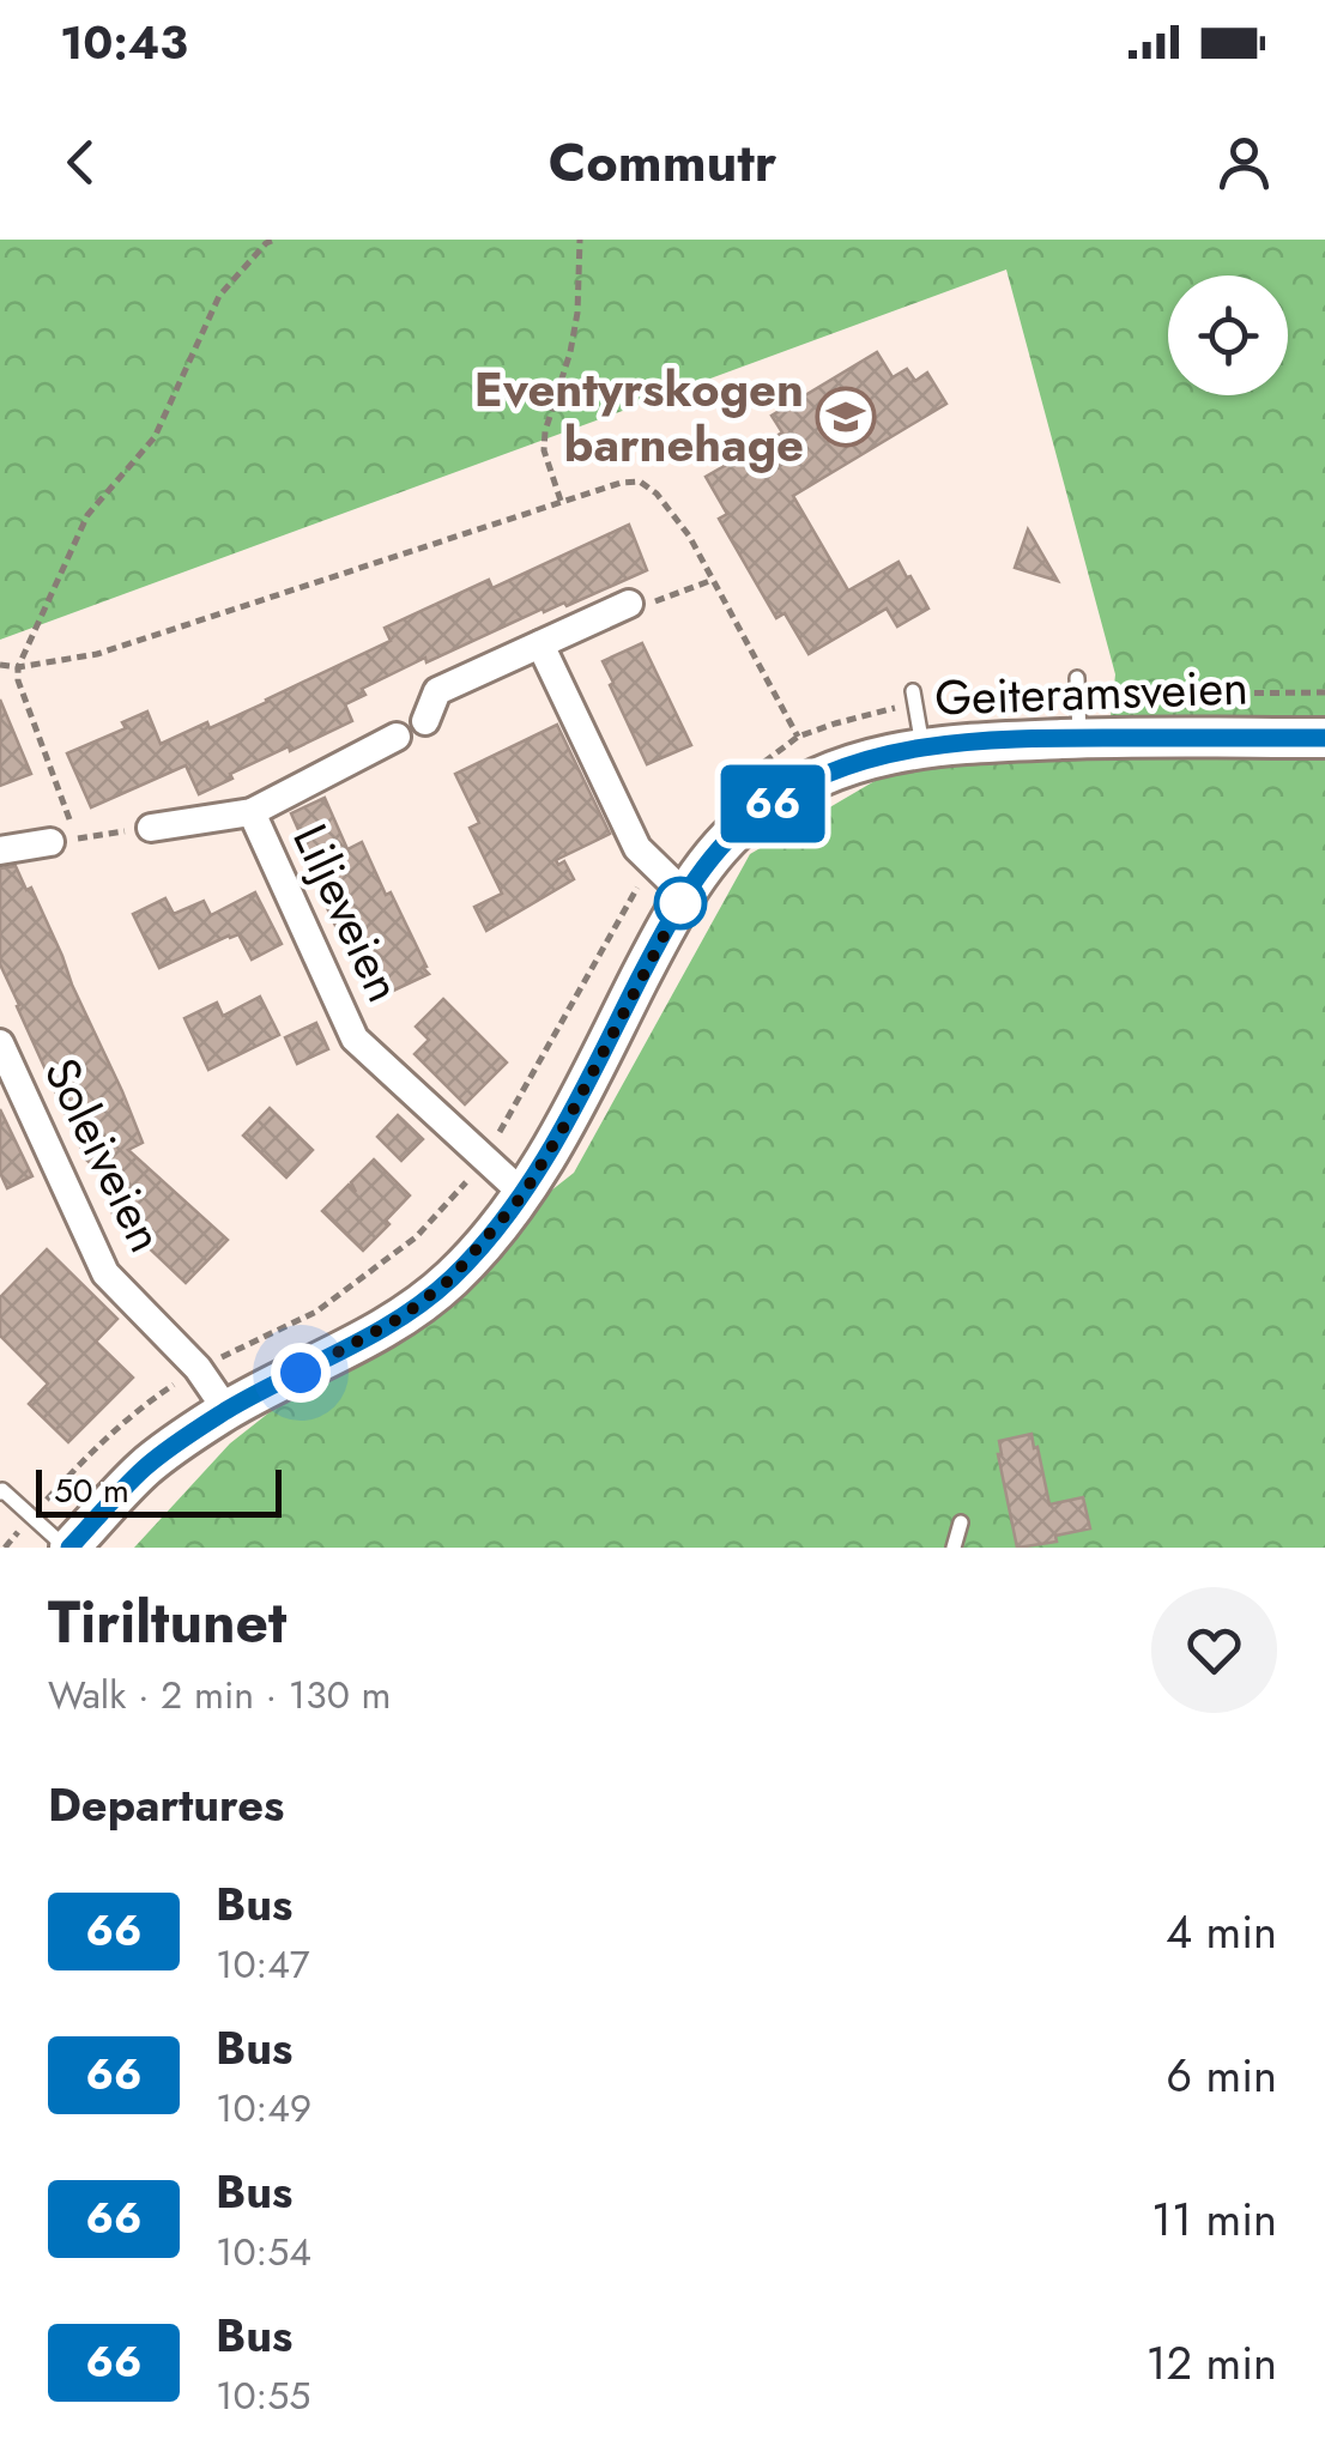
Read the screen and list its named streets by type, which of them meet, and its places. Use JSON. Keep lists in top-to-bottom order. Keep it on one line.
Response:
{"streets":{"street":["Geiteramsveien","Liljeveien","Soleiveien"]},"crossings":[["Geiteramsveien","Liljeveien"],["Geiteramsveien","Soleiveien"]],"places":{"school or university":["Eventyrskogen barnehage"]},"lines":["bus line 66"],"scale_bar":"50 m","page":{"status":"10:43","header":"Commutr","on_map":"66","scale":"50 m","heading":[["Tiriltunet","Walk · 2 min · 130 m"],"Departures"],"list":[{"mark":"66","name":"Bus","note":"10:47","value":"4 min"},{"mark":"66","name":"Bus","note":"10:49","value":"6 min"},{"mark":"66","name":"Bus","note":"10:54","value":"11 min"},{"mark":"66","name":"Bus","note":"10:55","value":"12 min"}]}}
